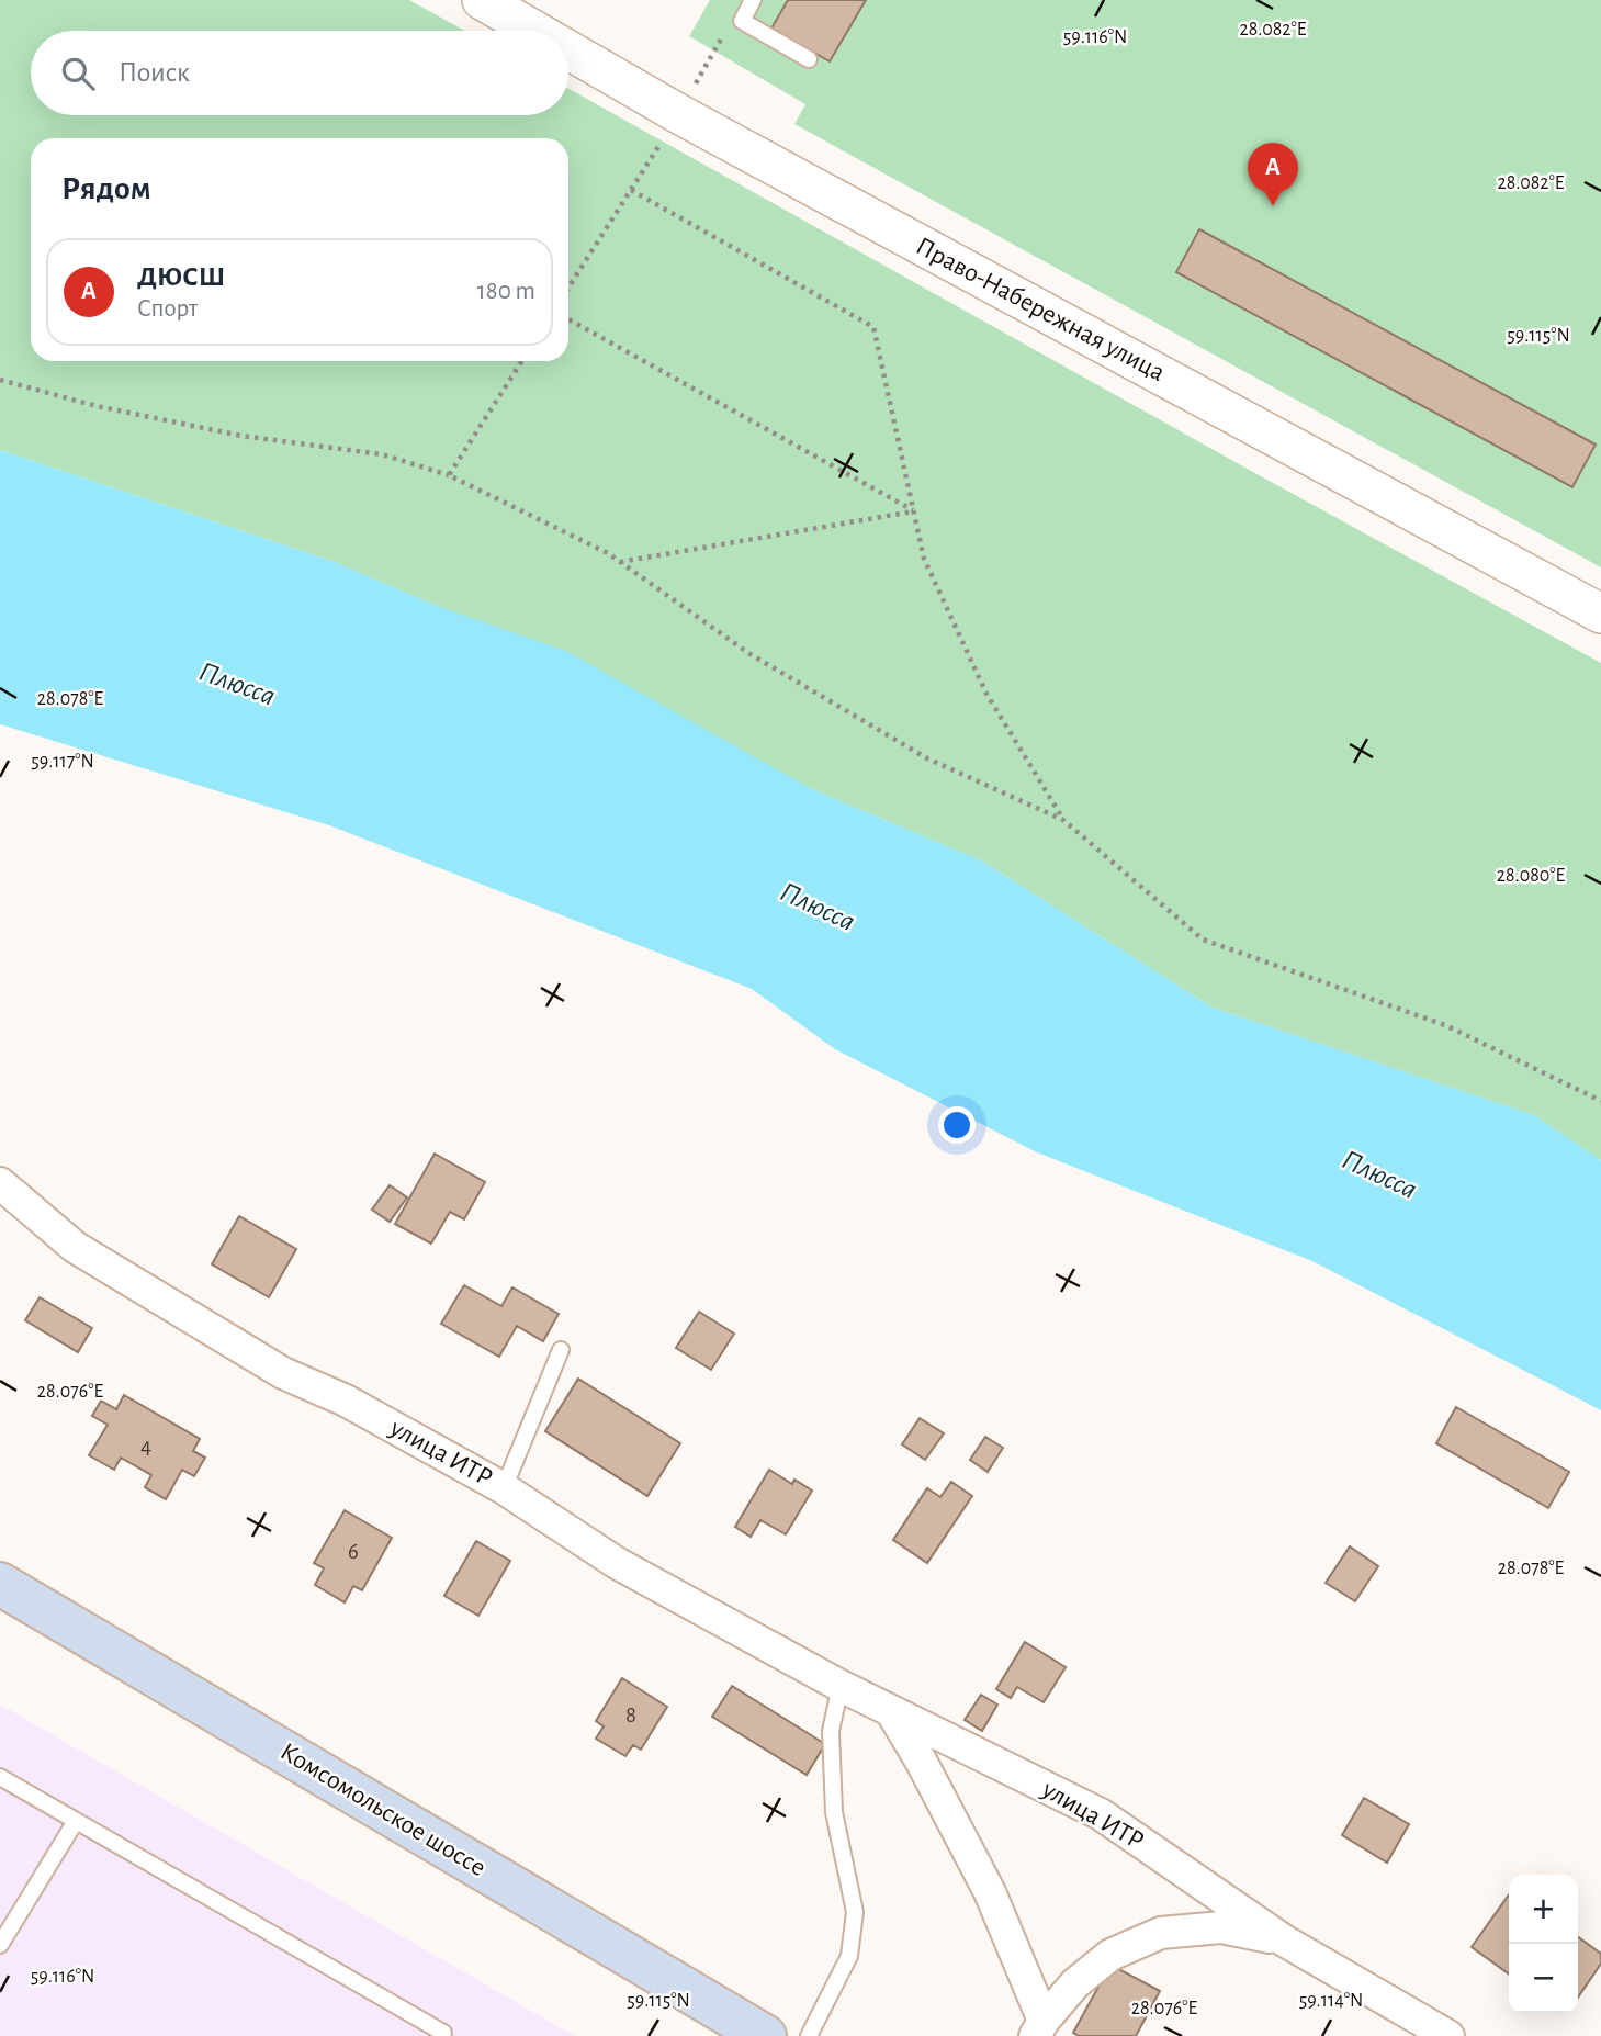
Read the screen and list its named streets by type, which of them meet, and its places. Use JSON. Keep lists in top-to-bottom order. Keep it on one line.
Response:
{"streets":{"main road":["Комсомольское шоссе"],"street":["Право-Набережная улица","улица ИТР"]},"water":["Плюсса"],"house_numbers":["4","6","8"],"page":{"search":"Поиск","heading":"Рядом","pins":"A","list":[{"mark":"A","name":"ДЮСШ","note":"Спорт","value":"180 m"}],"map_buttons":["+","−"]},"coordinates":["28.082°E","59.116°N","59.115°N","28.078°E","59.117°N","28.080°E","28.076°E","59.114°N"]}
